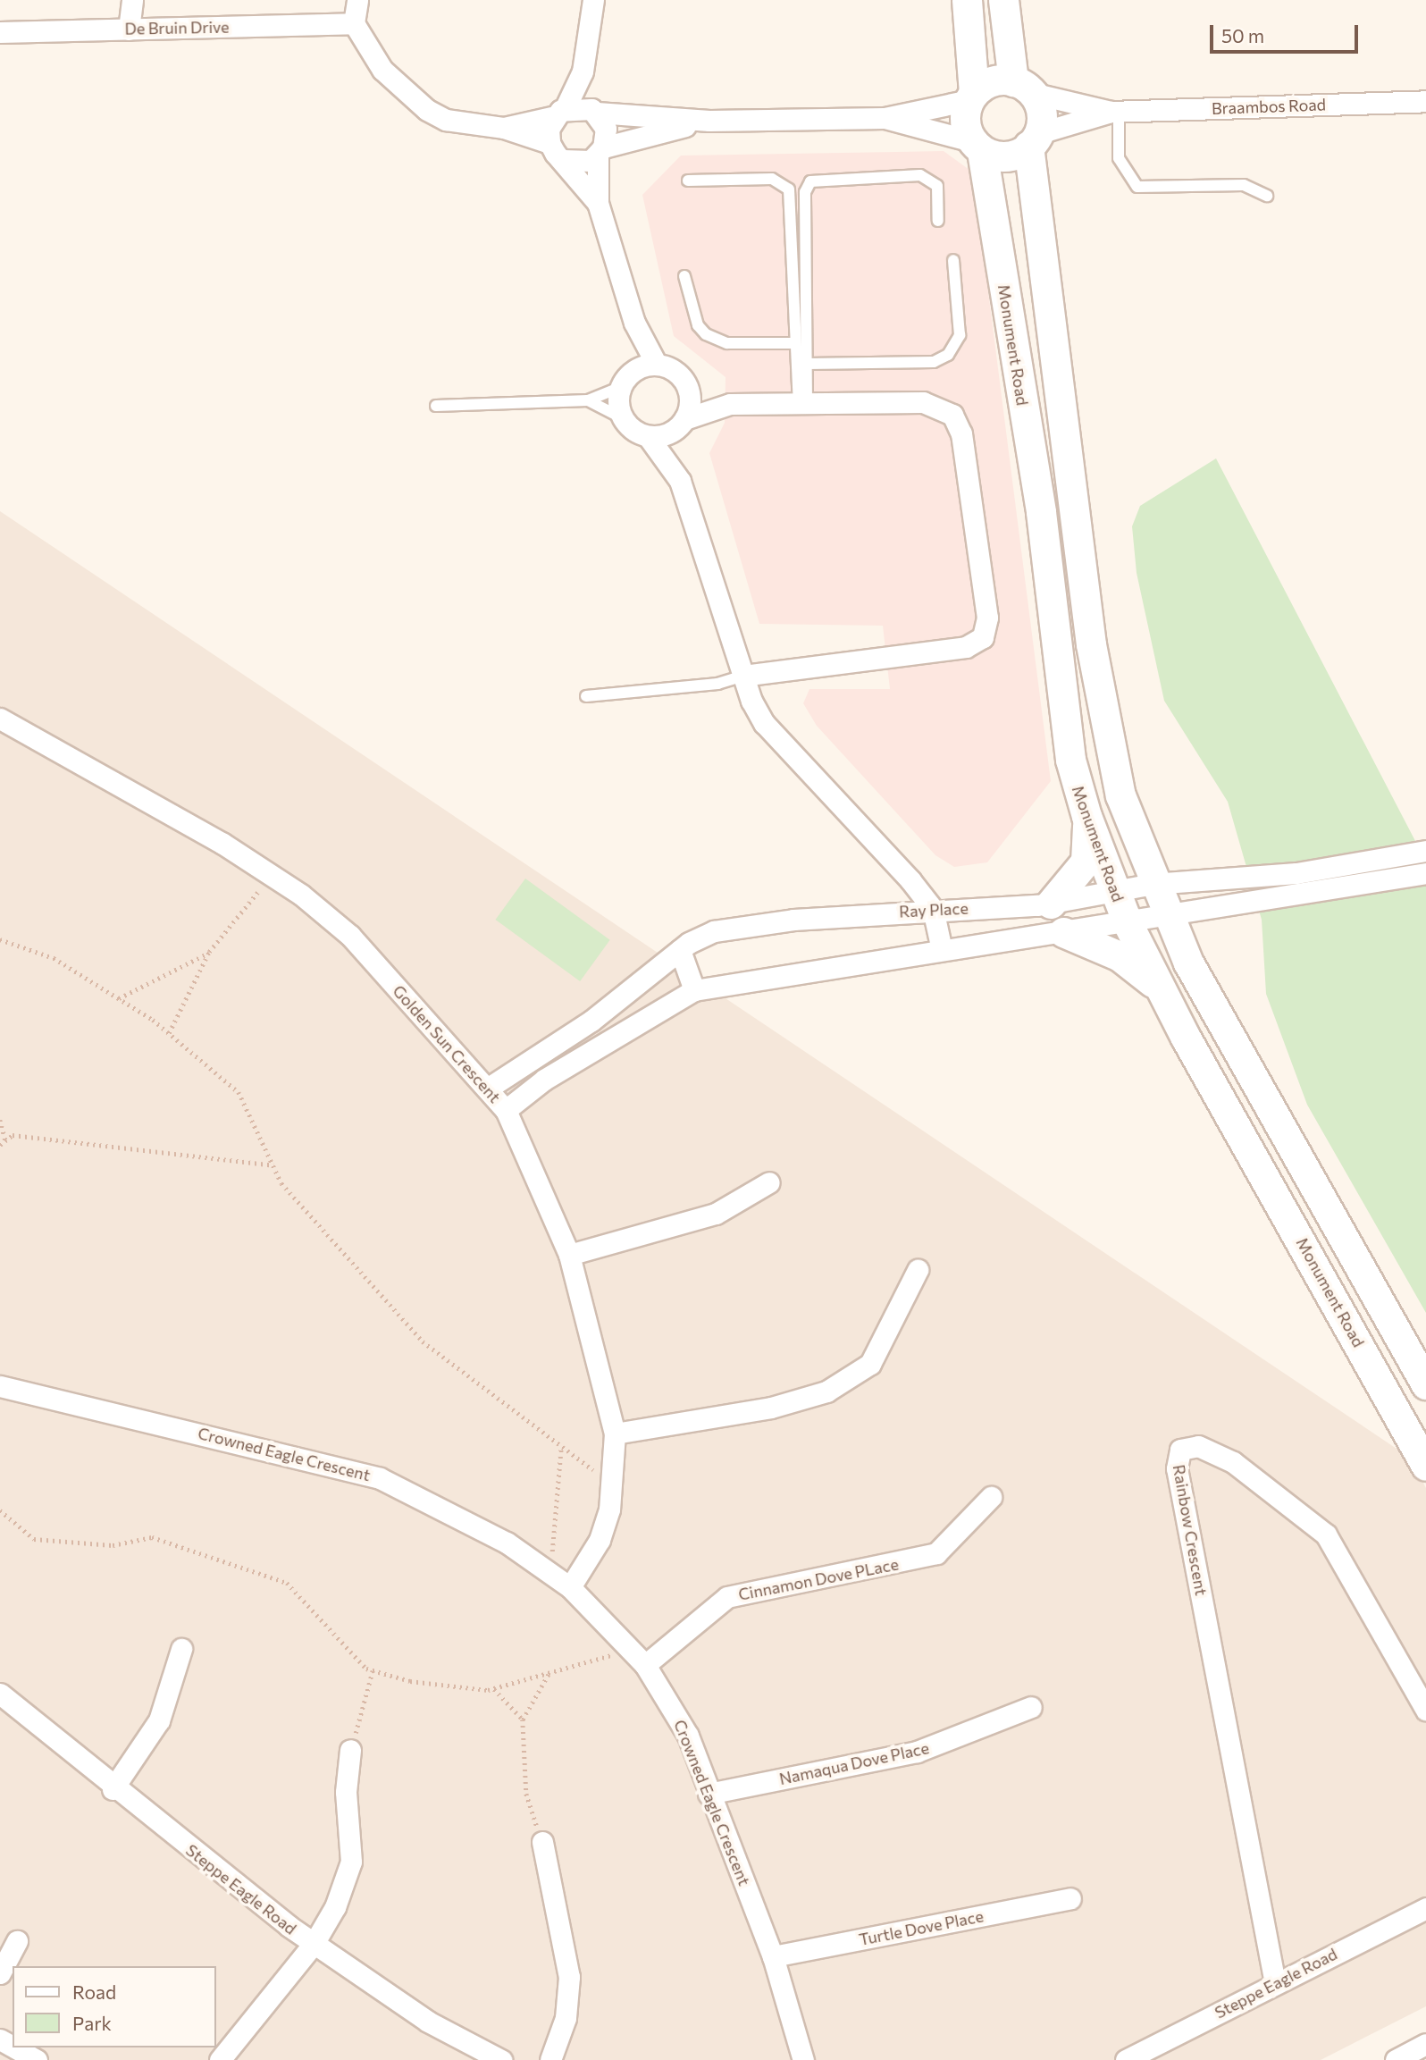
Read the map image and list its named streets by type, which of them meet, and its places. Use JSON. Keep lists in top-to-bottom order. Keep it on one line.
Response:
{"streets":{"main road":["Monument Road"],"street":["De Bruin Drive","Braambos Road","Ray Place","Golden Sun Crescent","Crowned Eagle Crescent","Rainbow Crescent","Cinnamon Dove PLace","Namaqua Dove Place","Steppe Eagle Road","Turtle Dove Place"]},"crossings":[["Braambos Road","Monument Road"],["Monument Road","Ray Place"],["Ray Place","Golden Sun Crescent"],["Golden Sun Crescent","Crowned Eagle Crescent"],["Crowned Eagle Crescent","Cinnamon Dove PLace"],["Crowned Eagle Crescent","Namaqua Dove Place"],["Crowned Eagle Crescent","Turtle Dove Place"],["Rainbow Crescent","Steppe Eagle Road"]],"legend":["Road","Park"],"scale_bar":"50 m"}
